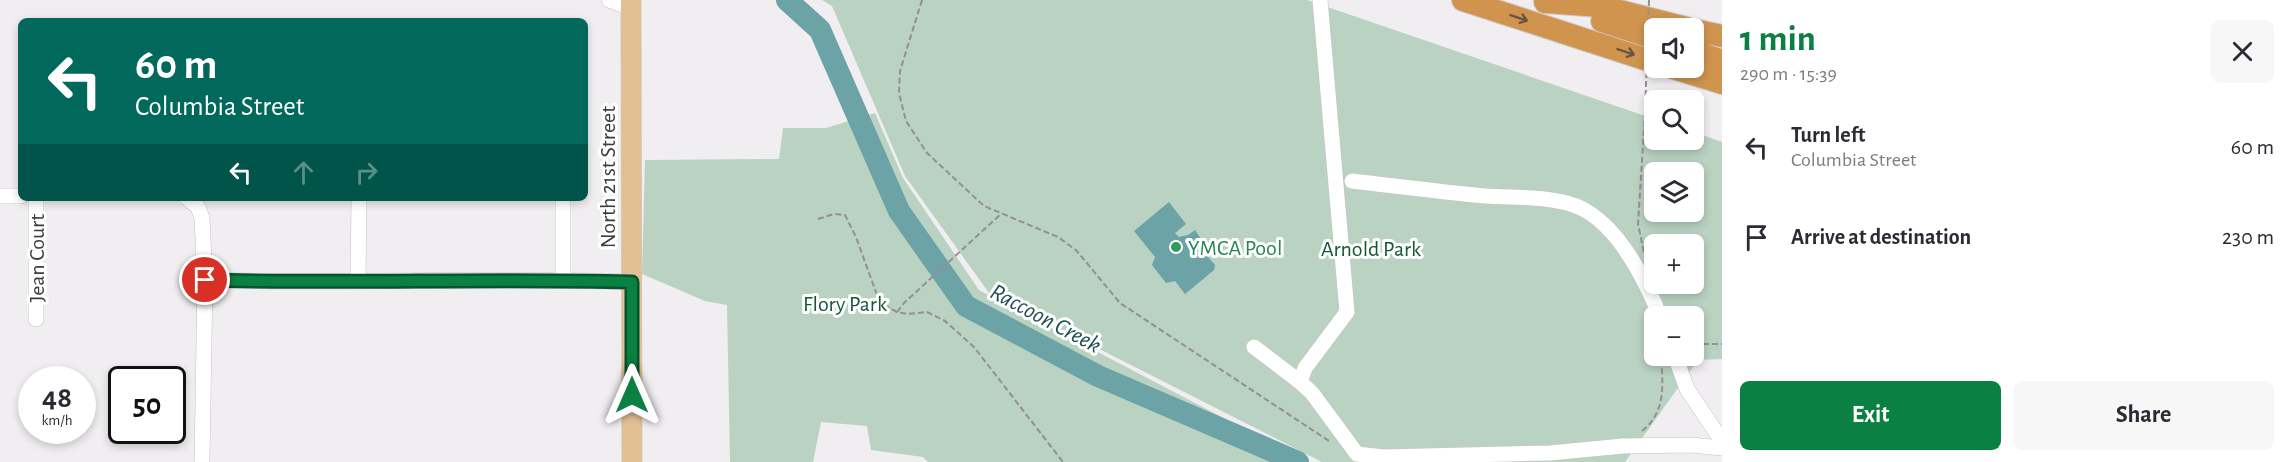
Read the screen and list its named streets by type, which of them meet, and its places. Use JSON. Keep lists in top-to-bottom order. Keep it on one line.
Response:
{"streets":{"main road":["North 21st Street"],"street":["Jean Court"]},"water":["Raccoon Creek"],"parks":["Arnold Park","Flory Park"],"places":["YMCA Pool"],"page":{"heading":["1 min","290 m · 15:39"],"map_buttons":["+","−"],"turn":["60 m","Columbia Street"],"list":[{"name":"Turn left","note":"Columbia Street","value":"60 m"},{"name":"Arrive at destination","value":"230 m"}],"speed":"48 km/h","limit":"50","buttons":["Exit","Share"]}}
